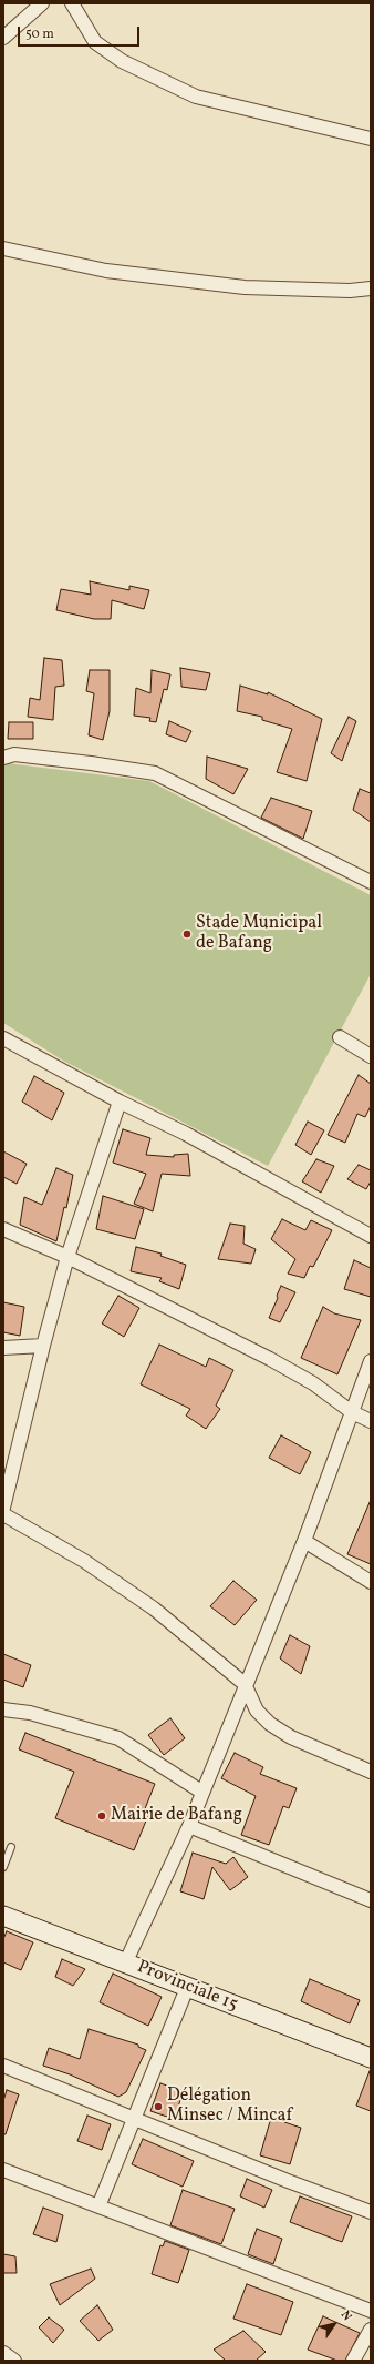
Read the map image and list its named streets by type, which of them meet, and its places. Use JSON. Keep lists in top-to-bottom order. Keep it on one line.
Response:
{"streets":{"street":["Provinciale 15"]},"places":["Stade Municipal de Bafang","Mairie de Bafang","Délégation Minsec / Mincaf"],"scale_bar":"50 m","north":"top right"}
